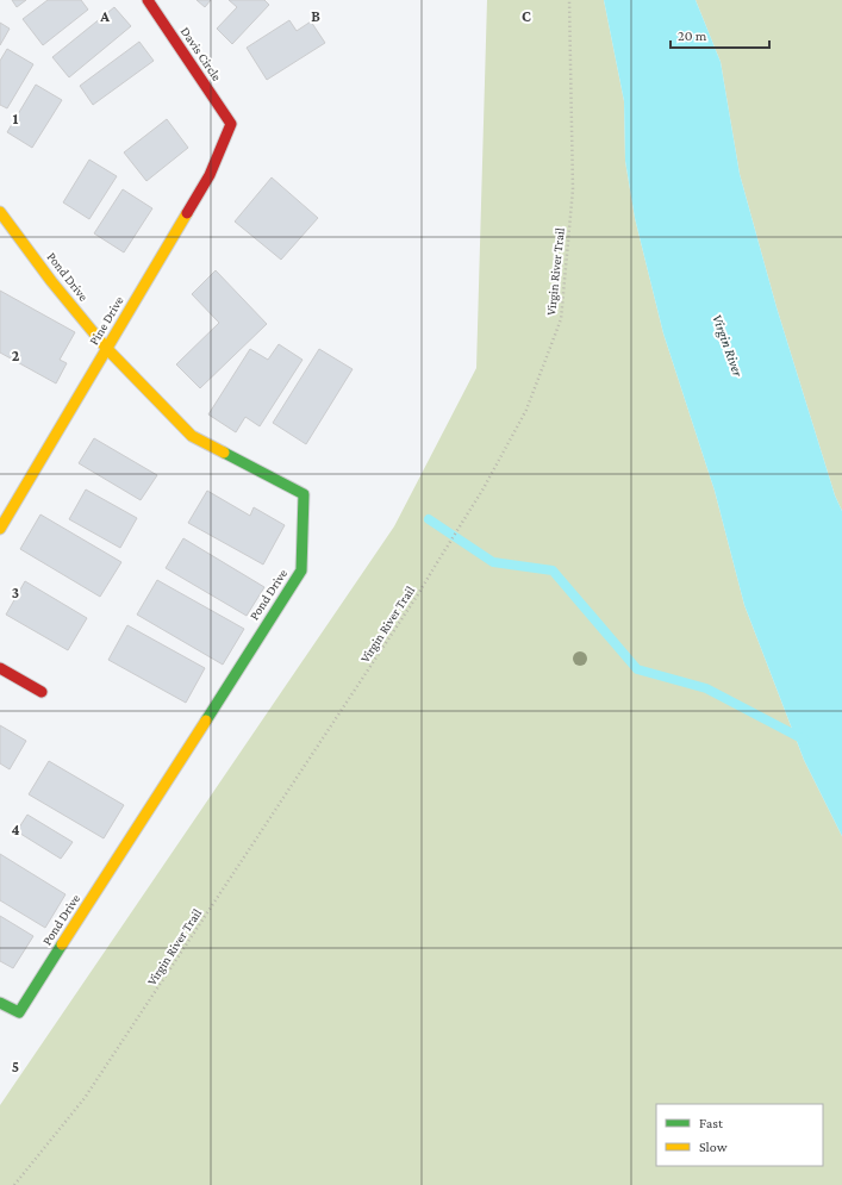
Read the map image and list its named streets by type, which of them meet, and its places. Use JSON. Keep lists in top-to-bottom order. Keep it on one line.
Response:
{"streets":{"street":["Davis Circle","Pond Drive","Pine Drive"],"path":["Virgin River Trail"]},"crossings":[["Davis Circle","Pine Drive"],["Pond Drive","Pine Drive"]],"water":["Virgin River"],"legend":["Fast","Slow"],"scale_bar":"20 m","grid":{"columns":["A","B","C"],"rows":["1","2","3","4","5"]}}
